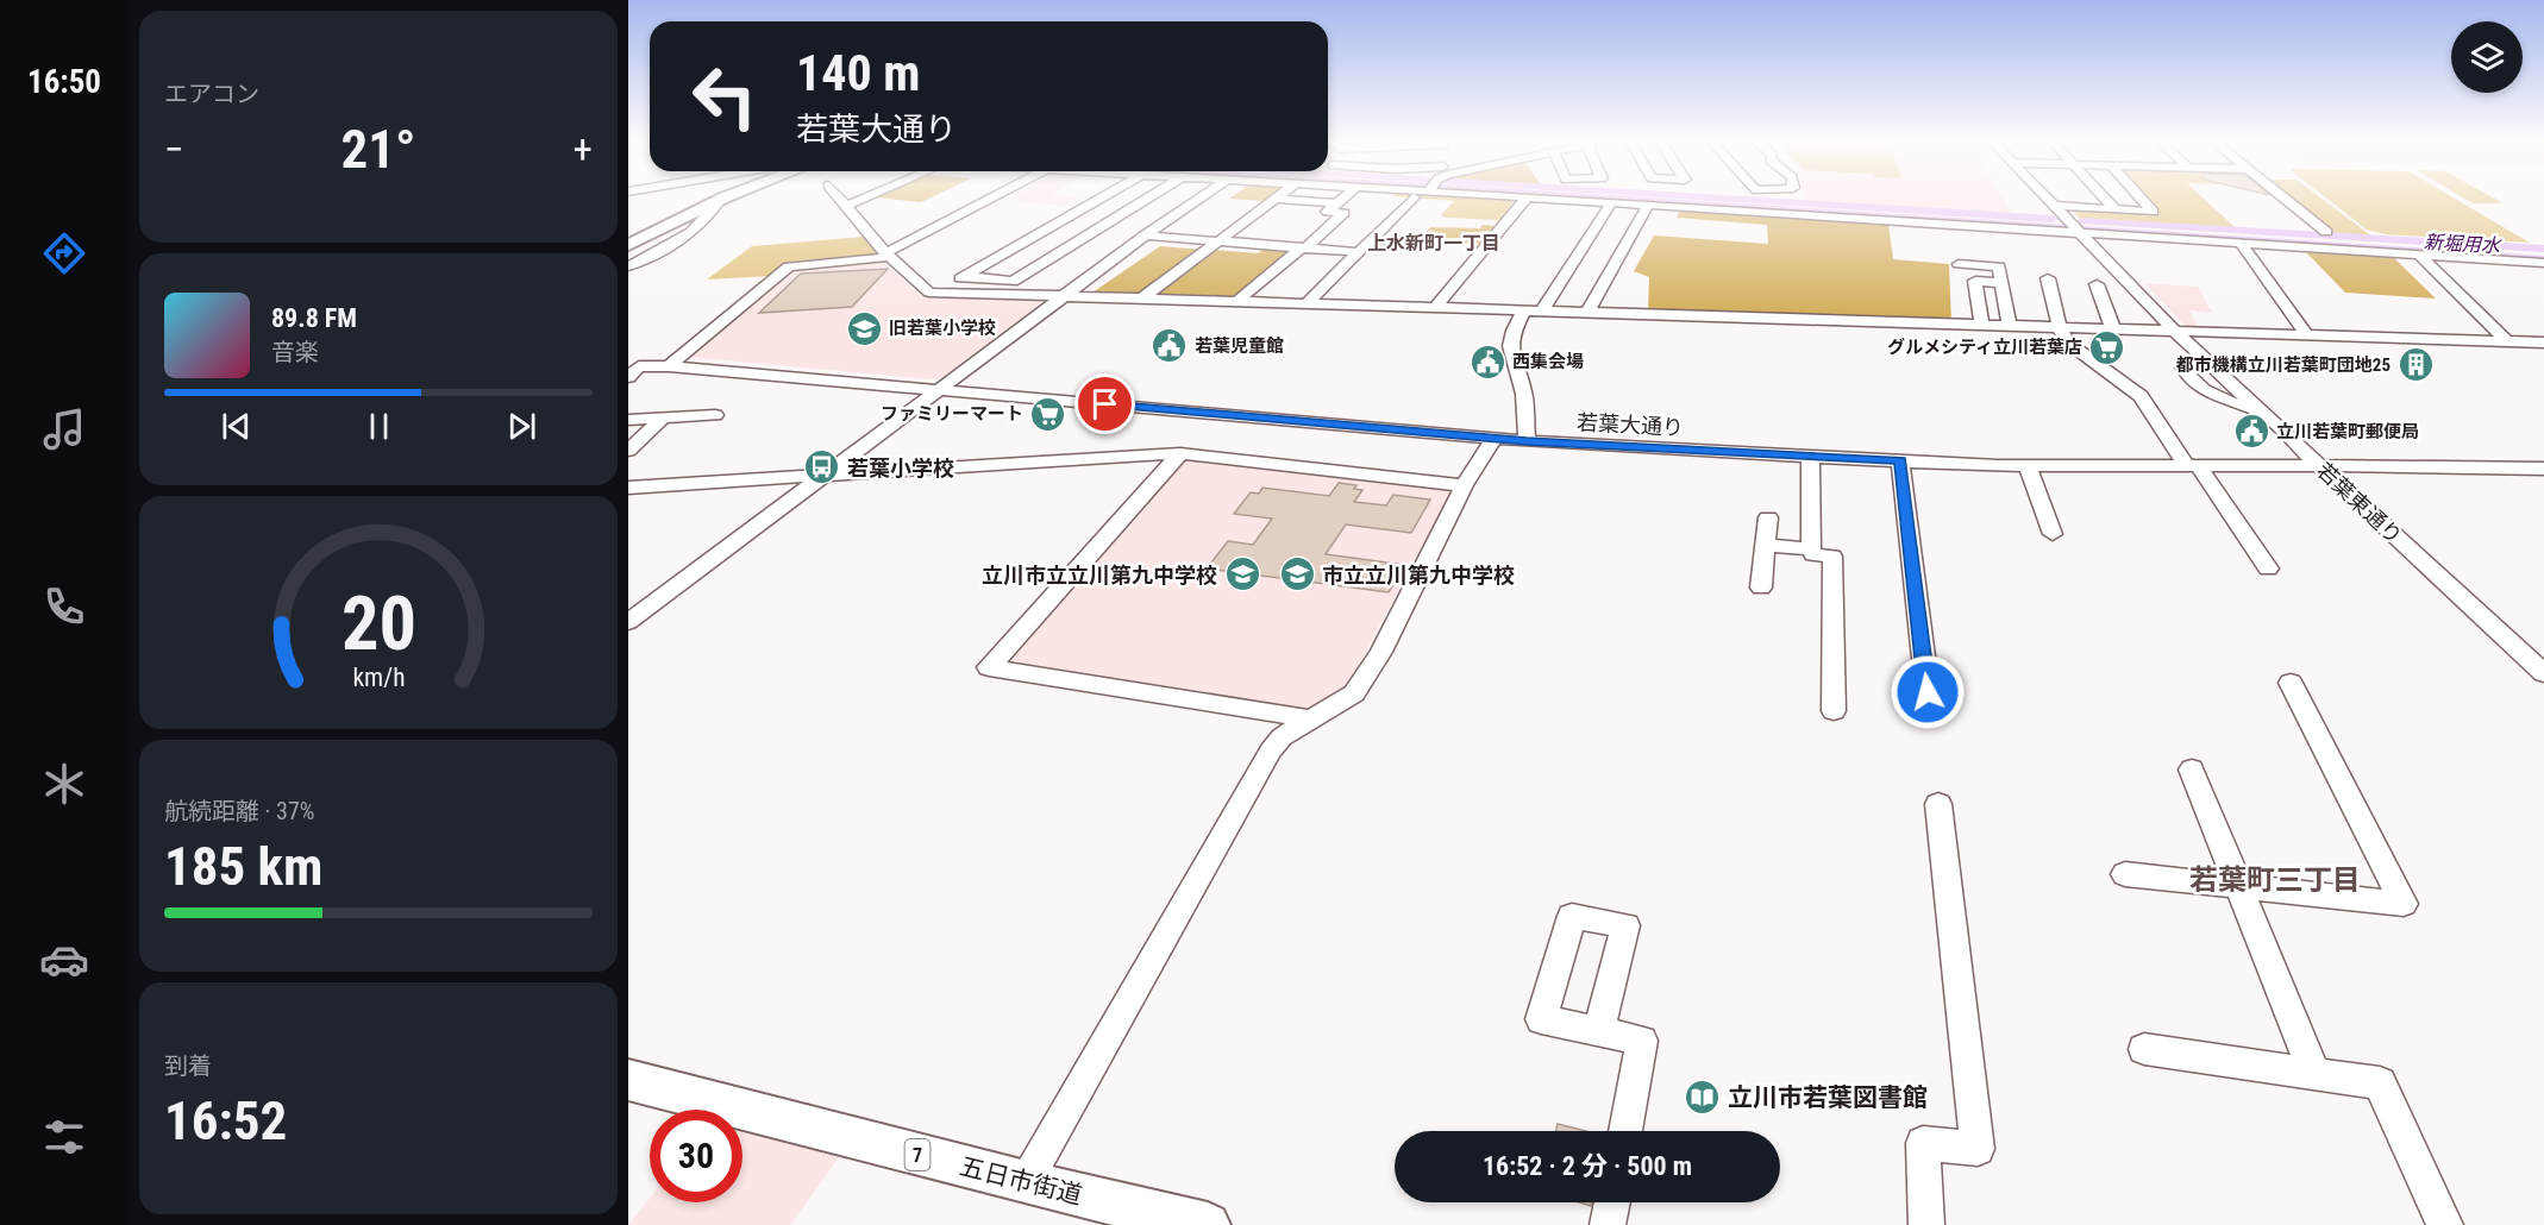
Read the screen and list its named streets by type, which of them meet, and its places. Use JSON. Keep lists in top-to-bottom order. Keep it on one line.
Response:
{"streets":{"main road":["7","五日市街道"],"street":["若葉大通り","若葉東通り"]},"crossings":[["若葉大通り","若葉東通り"]],"districts":["上水新町一丁目","若葉町三丁目"],"water":["新堀用水"],"places":{"school or university":["旧若葉小学校","立川市立立川第九中学校","市立立川第九中学校"],"public building":["若葉児童館","西集会場","立川若葉町郵便局"],"supermarket":["グルメシティ立川若葉店","ファミリーマート"],"building":["都市機構立川若葉町団地25"],"bus stop":["若葉小学校"],"library":["立川市若葉図書館"]},"page":{"tabs":"16:50","tile":["エアコン",["航続距離 · 37%","185 km"],["到着","16:52"]],"turn":["140 m","若葉大通り"],"heat":["−","21°","+"],"song":["89.8 FM","音楽"],"limit":"30","trip":"16:52 · 2 分 · 500 m","gauge":["20","km/h"]}}
